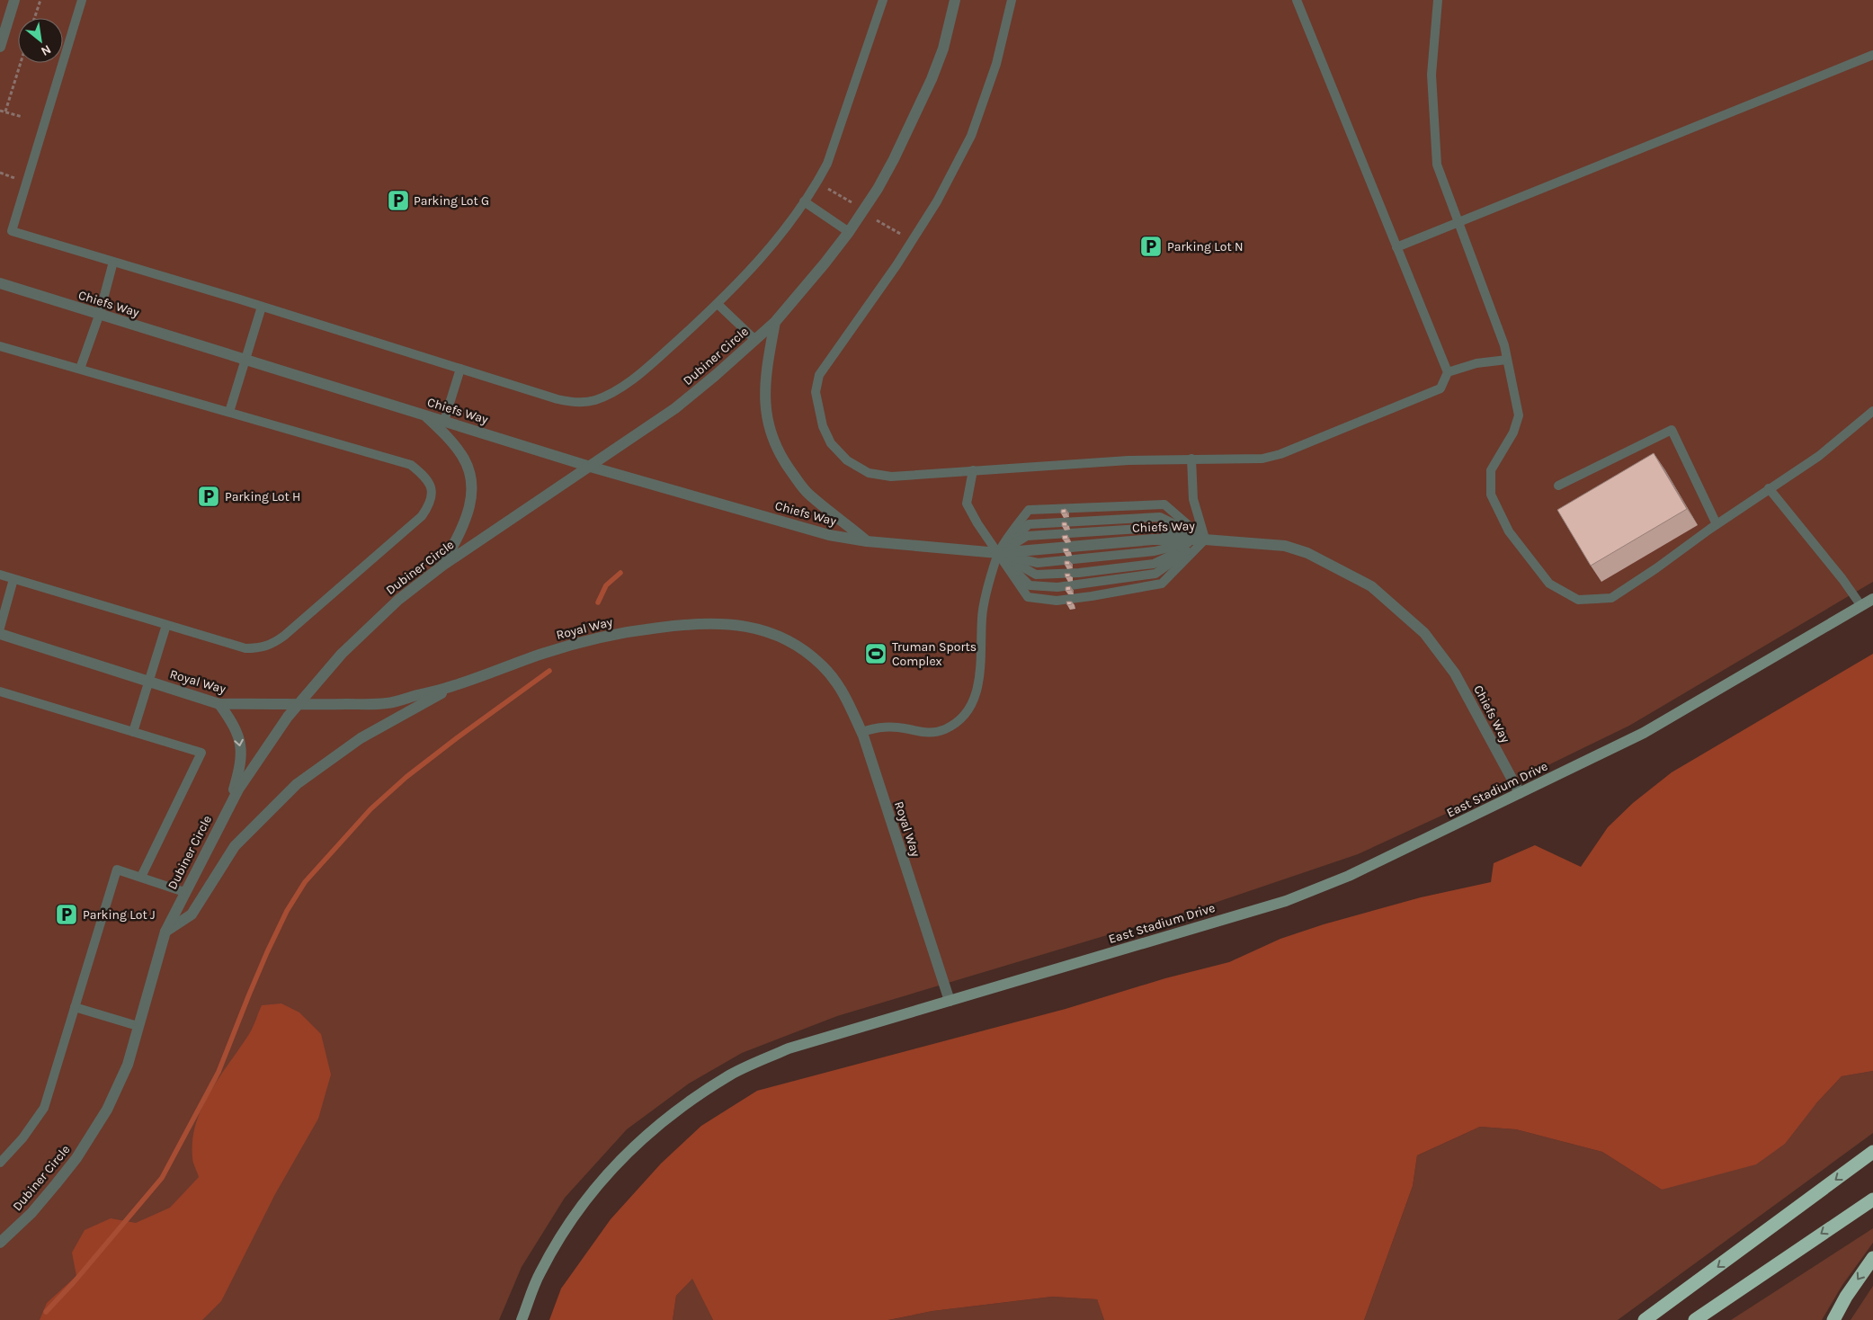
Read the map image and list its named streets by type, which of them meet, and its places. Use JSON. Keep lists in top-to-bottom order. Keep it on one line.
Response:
{"streets":{"main road":["East Stadium Drive"],"street":["Chiefs Way","Dubiner Circle","Royal Way"]},"crossings":[["Chiefs Way","Dubiner Circle"],["Chiefs Way","East Stadium Drive"],["Dubiner Circle","Royal Way"],["Royal Way","East Stadium Drive"]],"places":{"parking":["Parking Lot G","Parking Lot N","Parking Lot H","Parking Lot J"],"sports":["Truman Sports Complex"]},"north":"bottom right"}
